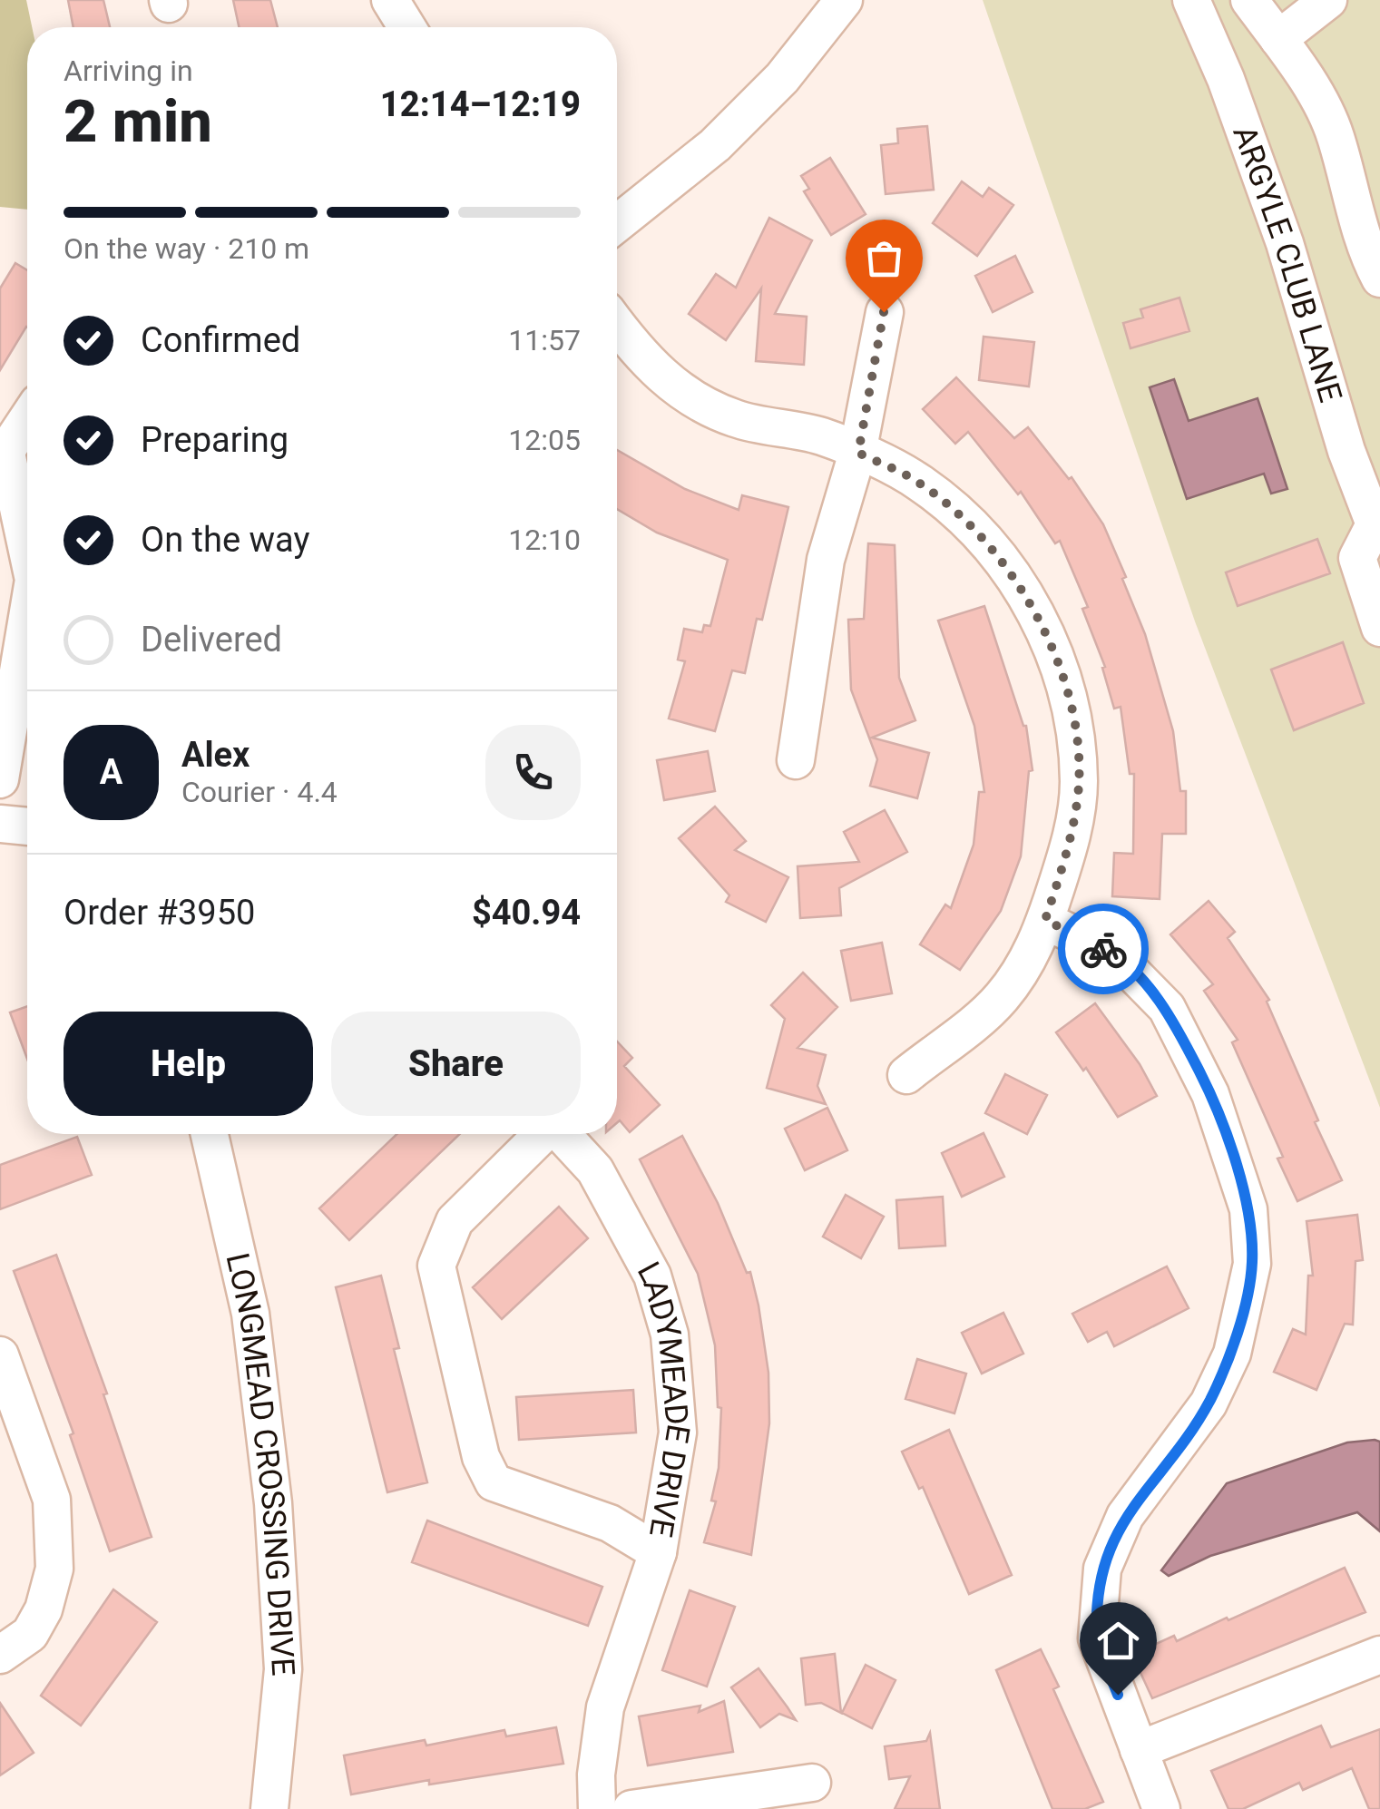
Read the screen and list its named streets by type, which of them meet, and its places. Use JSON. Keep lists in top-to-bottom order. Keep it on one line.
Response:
{"streets":{"street":["ARGYLE CLUB LANE","LADYMEADE DRIVE","LONGMEAD CROSSING DRIVE"]},"page":{"heading":["2 min","Arriving in","12:14–12:19"],"panel":["Alex","Courier · 4.4","Order #3950","$40.94"],"bar":"On the way · 210 m","list":[["Confirmed","11:57"],["Preparing","12:05"],["On the way","12:10"],"Delivered"],"round":"A","buttons":["Help","Share"]}}
